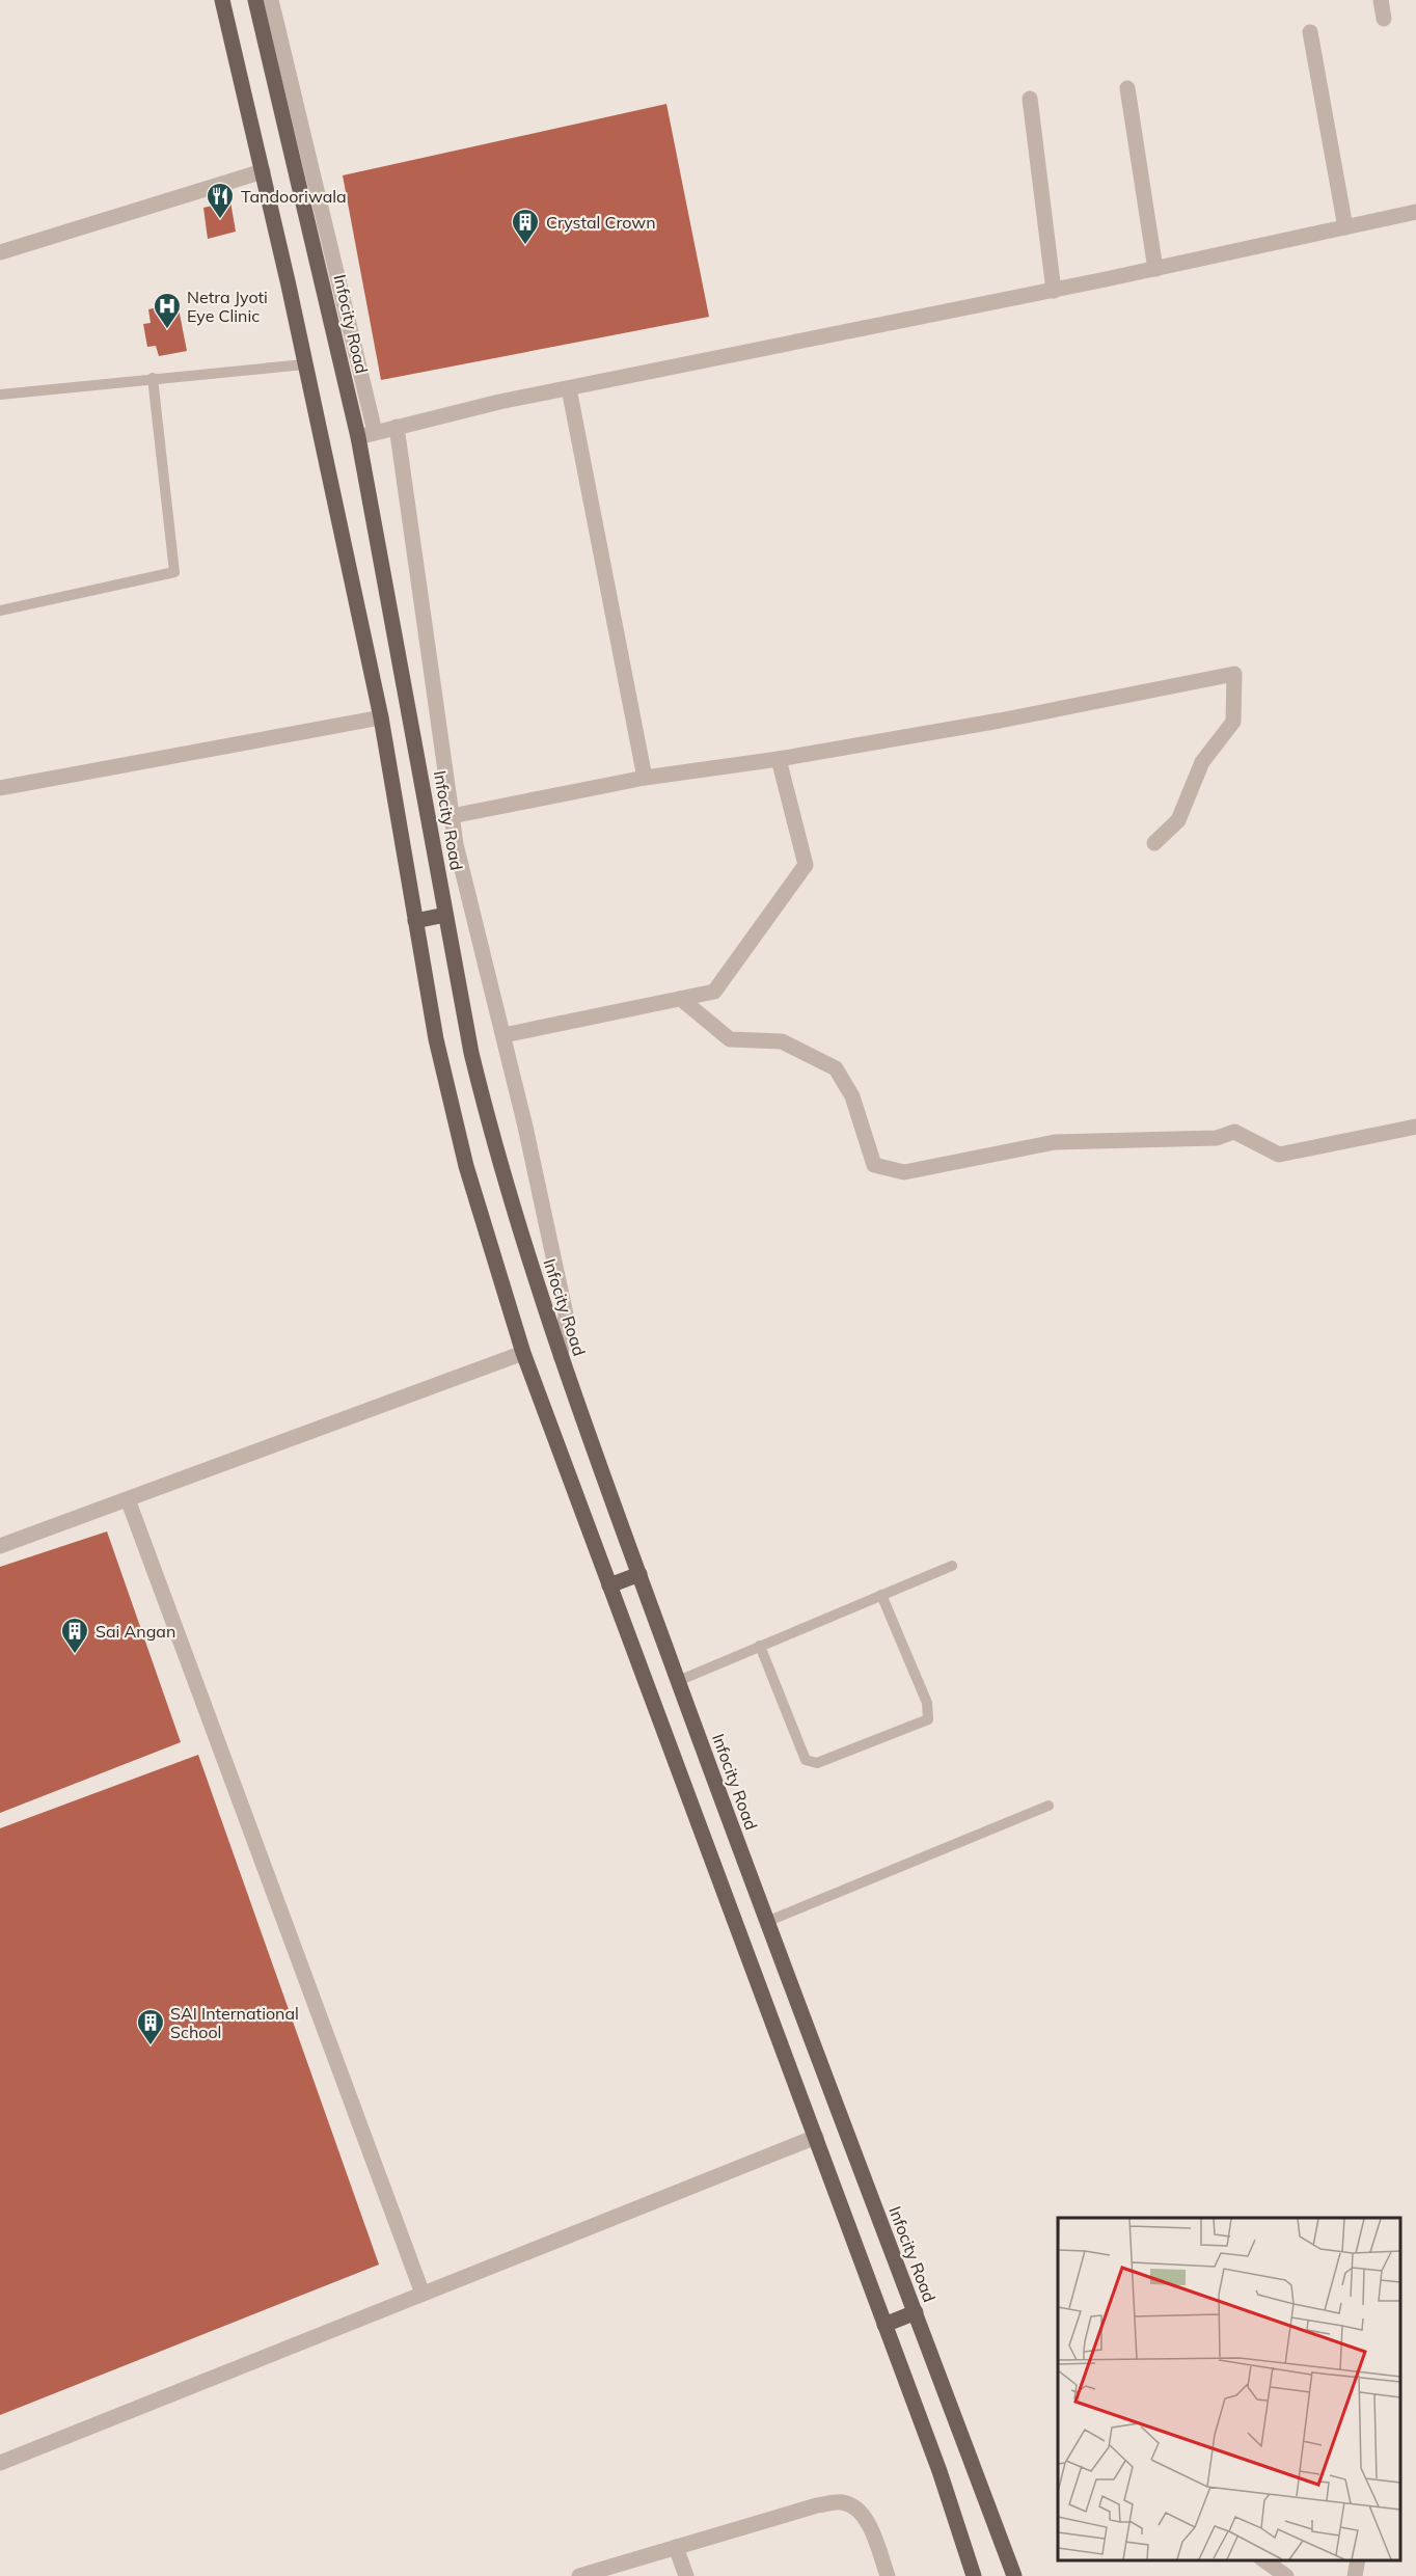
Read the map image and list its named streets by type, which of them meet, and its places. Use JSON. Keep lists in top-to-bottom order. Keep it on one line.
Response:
{"streets":{"main road":["Infocity Road"]},"places":{"restaurant":["Tandooriwala"],"building":["Crystal Crown","Sai Angan","SAI International School"],"hospital":["Netra Jyoti Eye Clinic"]}}
